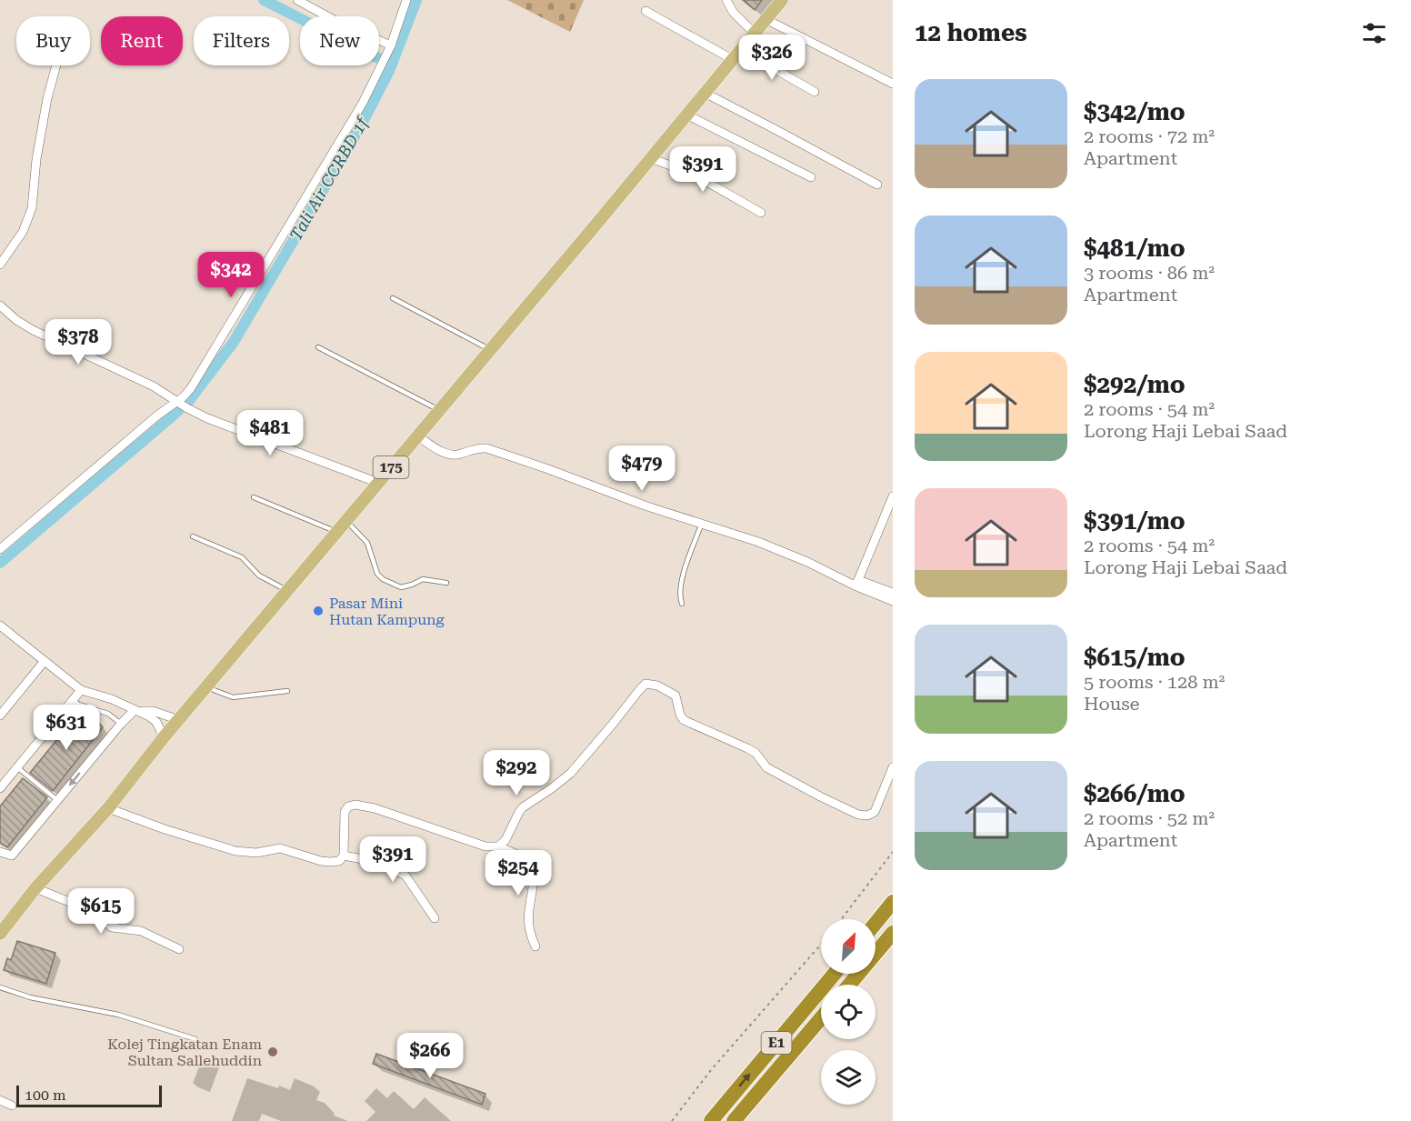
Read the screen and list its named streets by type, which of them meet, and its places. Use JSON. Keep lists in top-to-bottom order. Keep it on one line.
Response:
{"streets":{"highway":["E1"],"main road":["175"]},"water":["Tali Air CCRBD 1f"],"places":["Pasar Mini Hutan Kampung","Kolej Tingkatan Enam Sultan Sallehuddin"],"scale_bar":"100 m","north":"top right","page":{"heading":"12 homes","chip":["Buy","Rent","Filters","New"],"price":["$326","$391","$342","$378","$481","$479","$631","$292","$391","$254","$615","$266"],"list":[{"name":"$342/mo","note":"2 rooms · 72 m² · Apartment"},{"name":"$481/mo","note":"3 rooms · 86 m² · Apartment"},{"name":"$292/mo","note":"2 rooms · 54 m² · Lorong Haji Lebai Saad"},{"name":"$391/mo","note":"2 rooms · 54 m² · Lorong Haji Lebai Saad"},{"name":"$615/mo","note":"5 rooms · 128 m² · House"},{"name":"$266/mo","note":"2 rooms · 52 m² · Apartment"}],"scale":"100 m"}}
